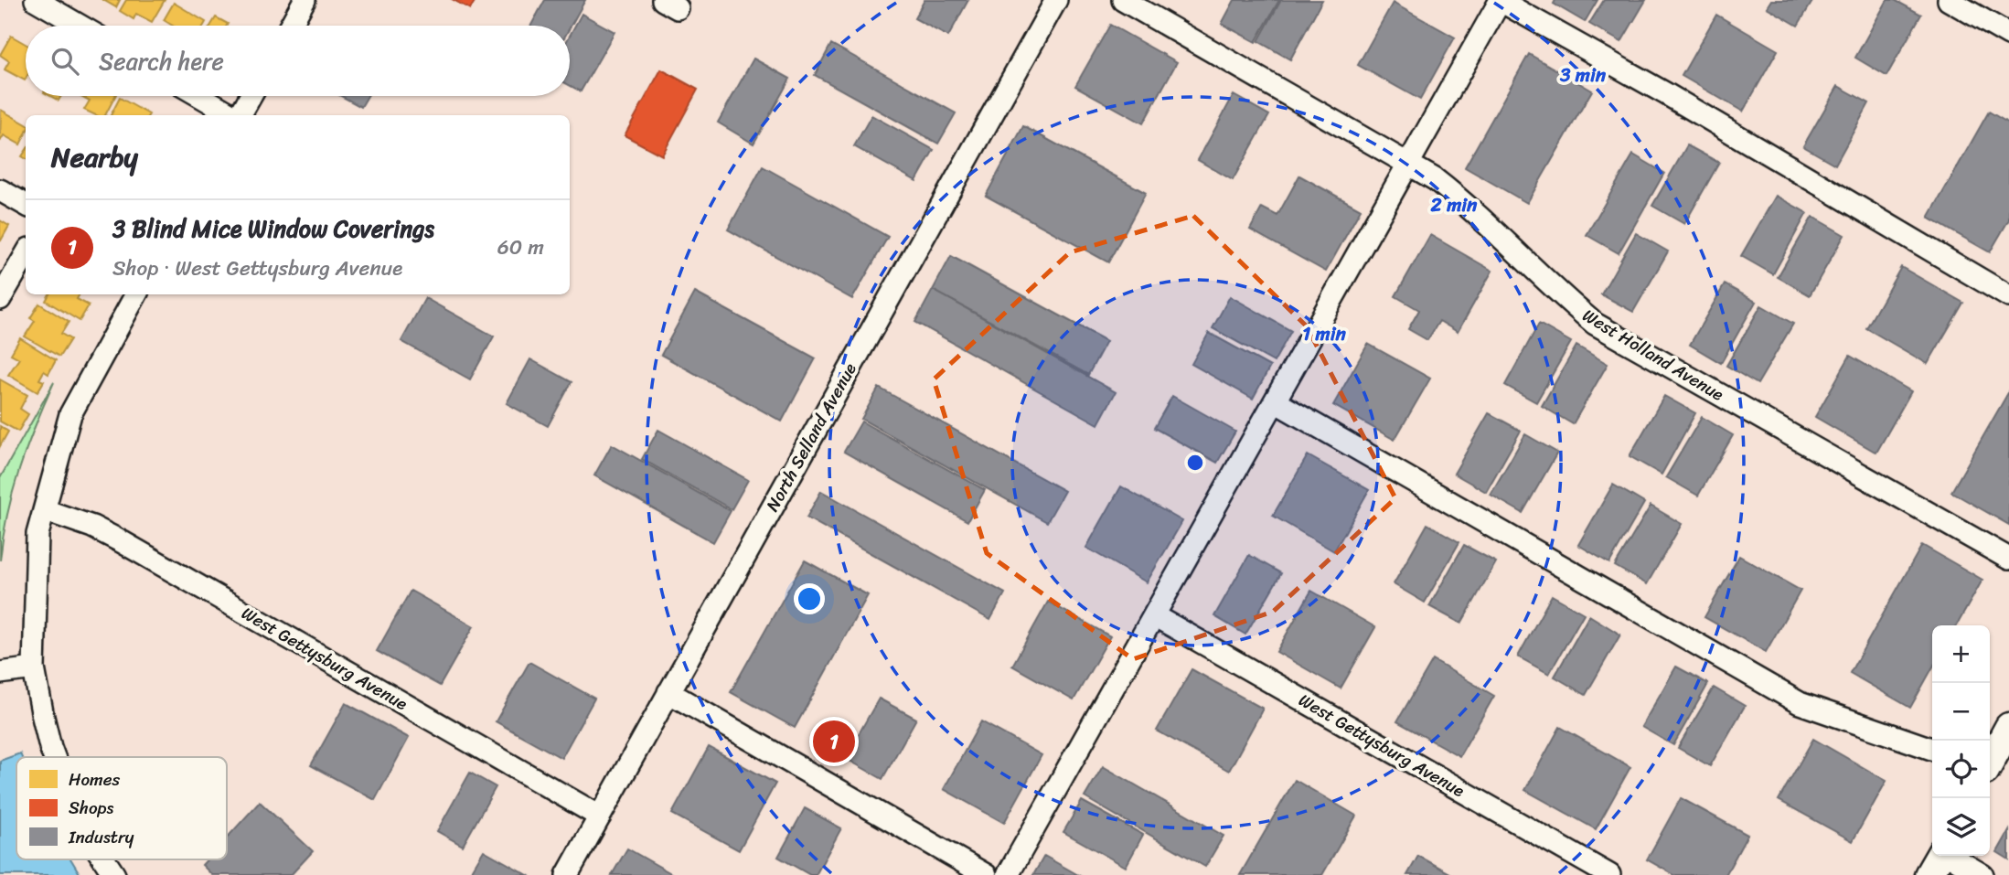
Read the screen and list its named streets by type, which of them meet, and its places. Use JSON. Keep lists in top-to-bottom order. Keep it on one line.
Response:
{"streets":{"street":["West Holland Avenue","North Selland Avenue","West Gettysburg Avenue"]},"crossings":[["North Selland Avenue","West Gettysburg Avenue"]],"legend":["Homes","Shops","Industry"],"page":{"search":"Search here","heading":"Nearby","list":[{"mark":"1","name":"3 Blind Mice Window Coverings","note":"Shop · West Gettysburg Avenue","value":"60 m"}],"map_buttons":["+","−"],"pins":"1"},"rings":["3 min","2 min","1 min"]}
